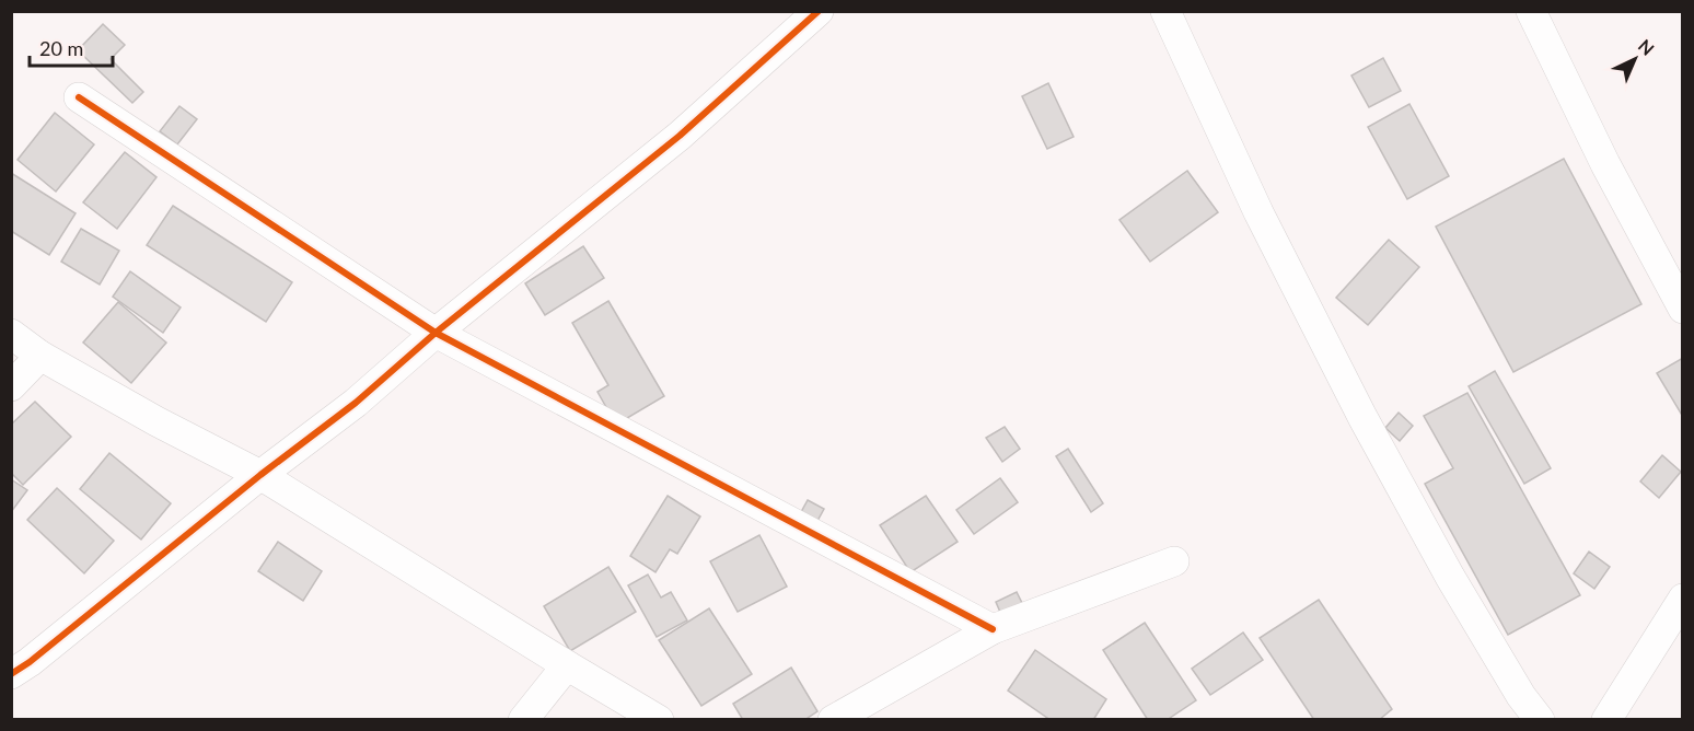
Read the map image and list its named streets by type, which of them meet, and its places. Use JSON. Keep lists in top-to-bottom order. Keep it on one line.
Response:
{"scale_bar":"20 m","north":"top right"}
